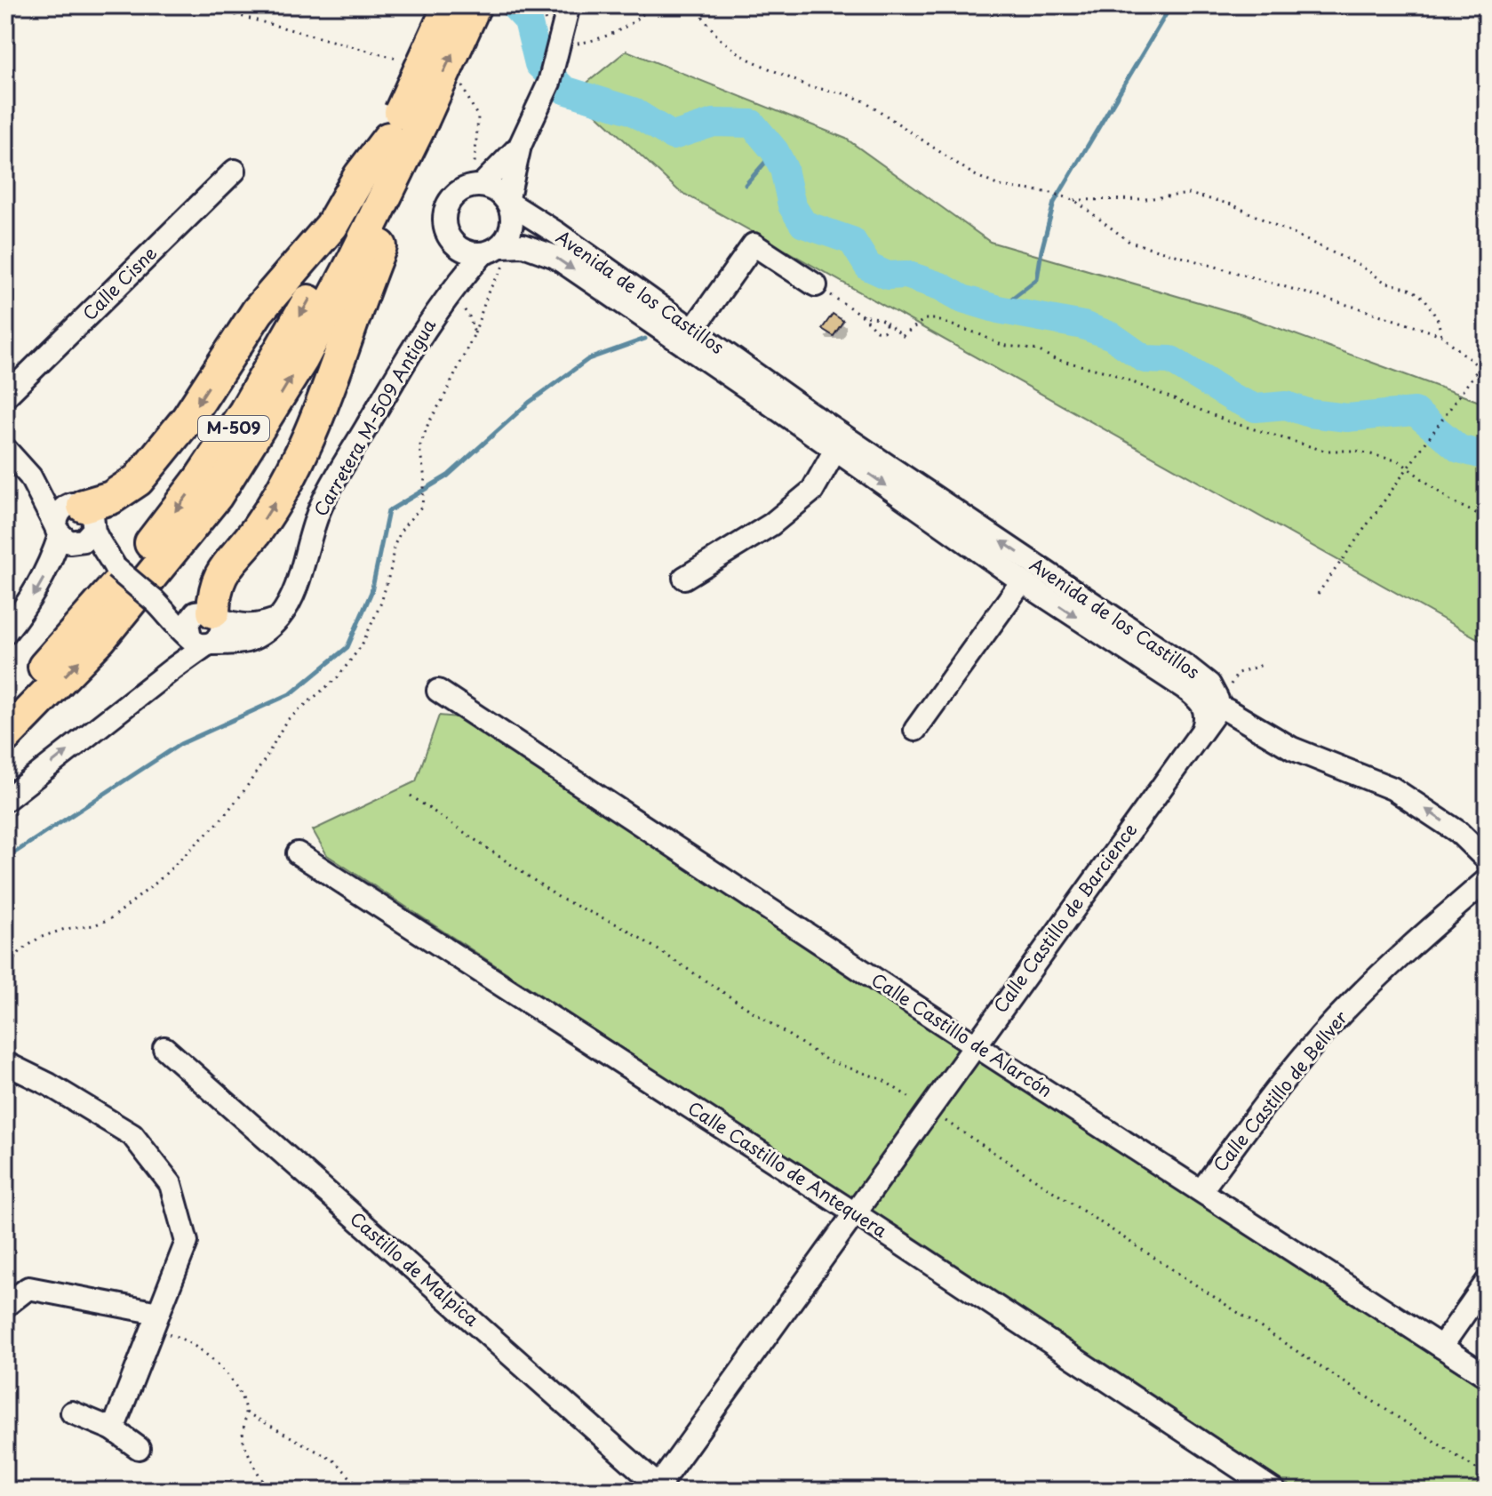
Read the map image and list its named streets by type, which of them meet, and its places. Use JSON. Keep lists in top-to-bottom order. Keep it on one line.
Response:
{"streets":{"highway":["M-509"],"street":["Calle Cisne","Avenida de los Castillos","Carretera M-509 Antigua","Calle Castillo de Barcience","Calle Castillo de Alarcón","Calle Castillo de Bellver","Calle Castillo de Antequera","Castillo de Malpica"]},"crossings":[["Avenida de los Castillos","Carretera M-509 Antigua"],["Avenida de los Castillos","Calle Castillo de Barcience"],["Calle Castillo de Barcience","Calle Castillo de Alarcón"],["Calle Castillo de Barcience","Calle Castillo de Antequera"],["Calle Castillo de Barcience","Castillo de Malpica"],["Calle Castillo de Alarcón","Calle Castillo de Bellver"]]}
